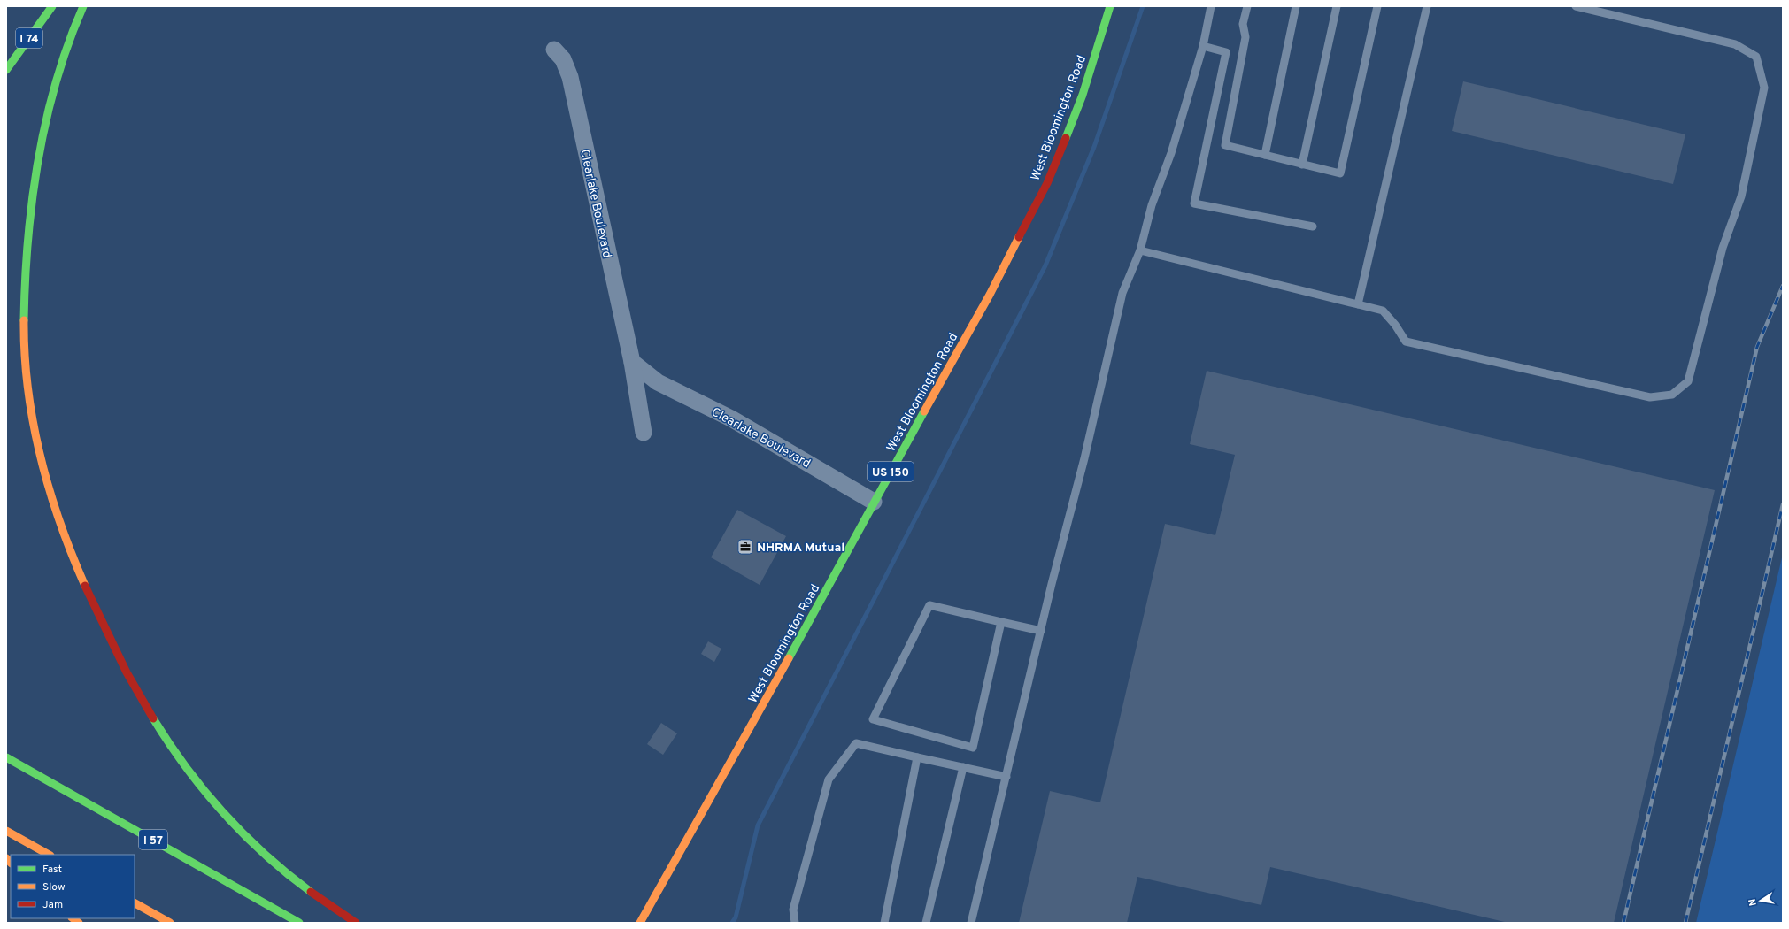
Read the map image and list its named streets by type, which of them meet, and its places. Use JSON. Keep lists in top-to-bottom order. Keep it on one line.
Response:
{"streets":{"main road":["I 74","West Bloomington Road","US 150","I 57"],"street":["Clearlake Boulevard"]},"crossings":[["West Bloomington Road","Clearlake Boulevard"]],"places":{"office":["NHRMA Mutual"]},"legend":["Fast","Slow","Jam"],"north":"left"}
